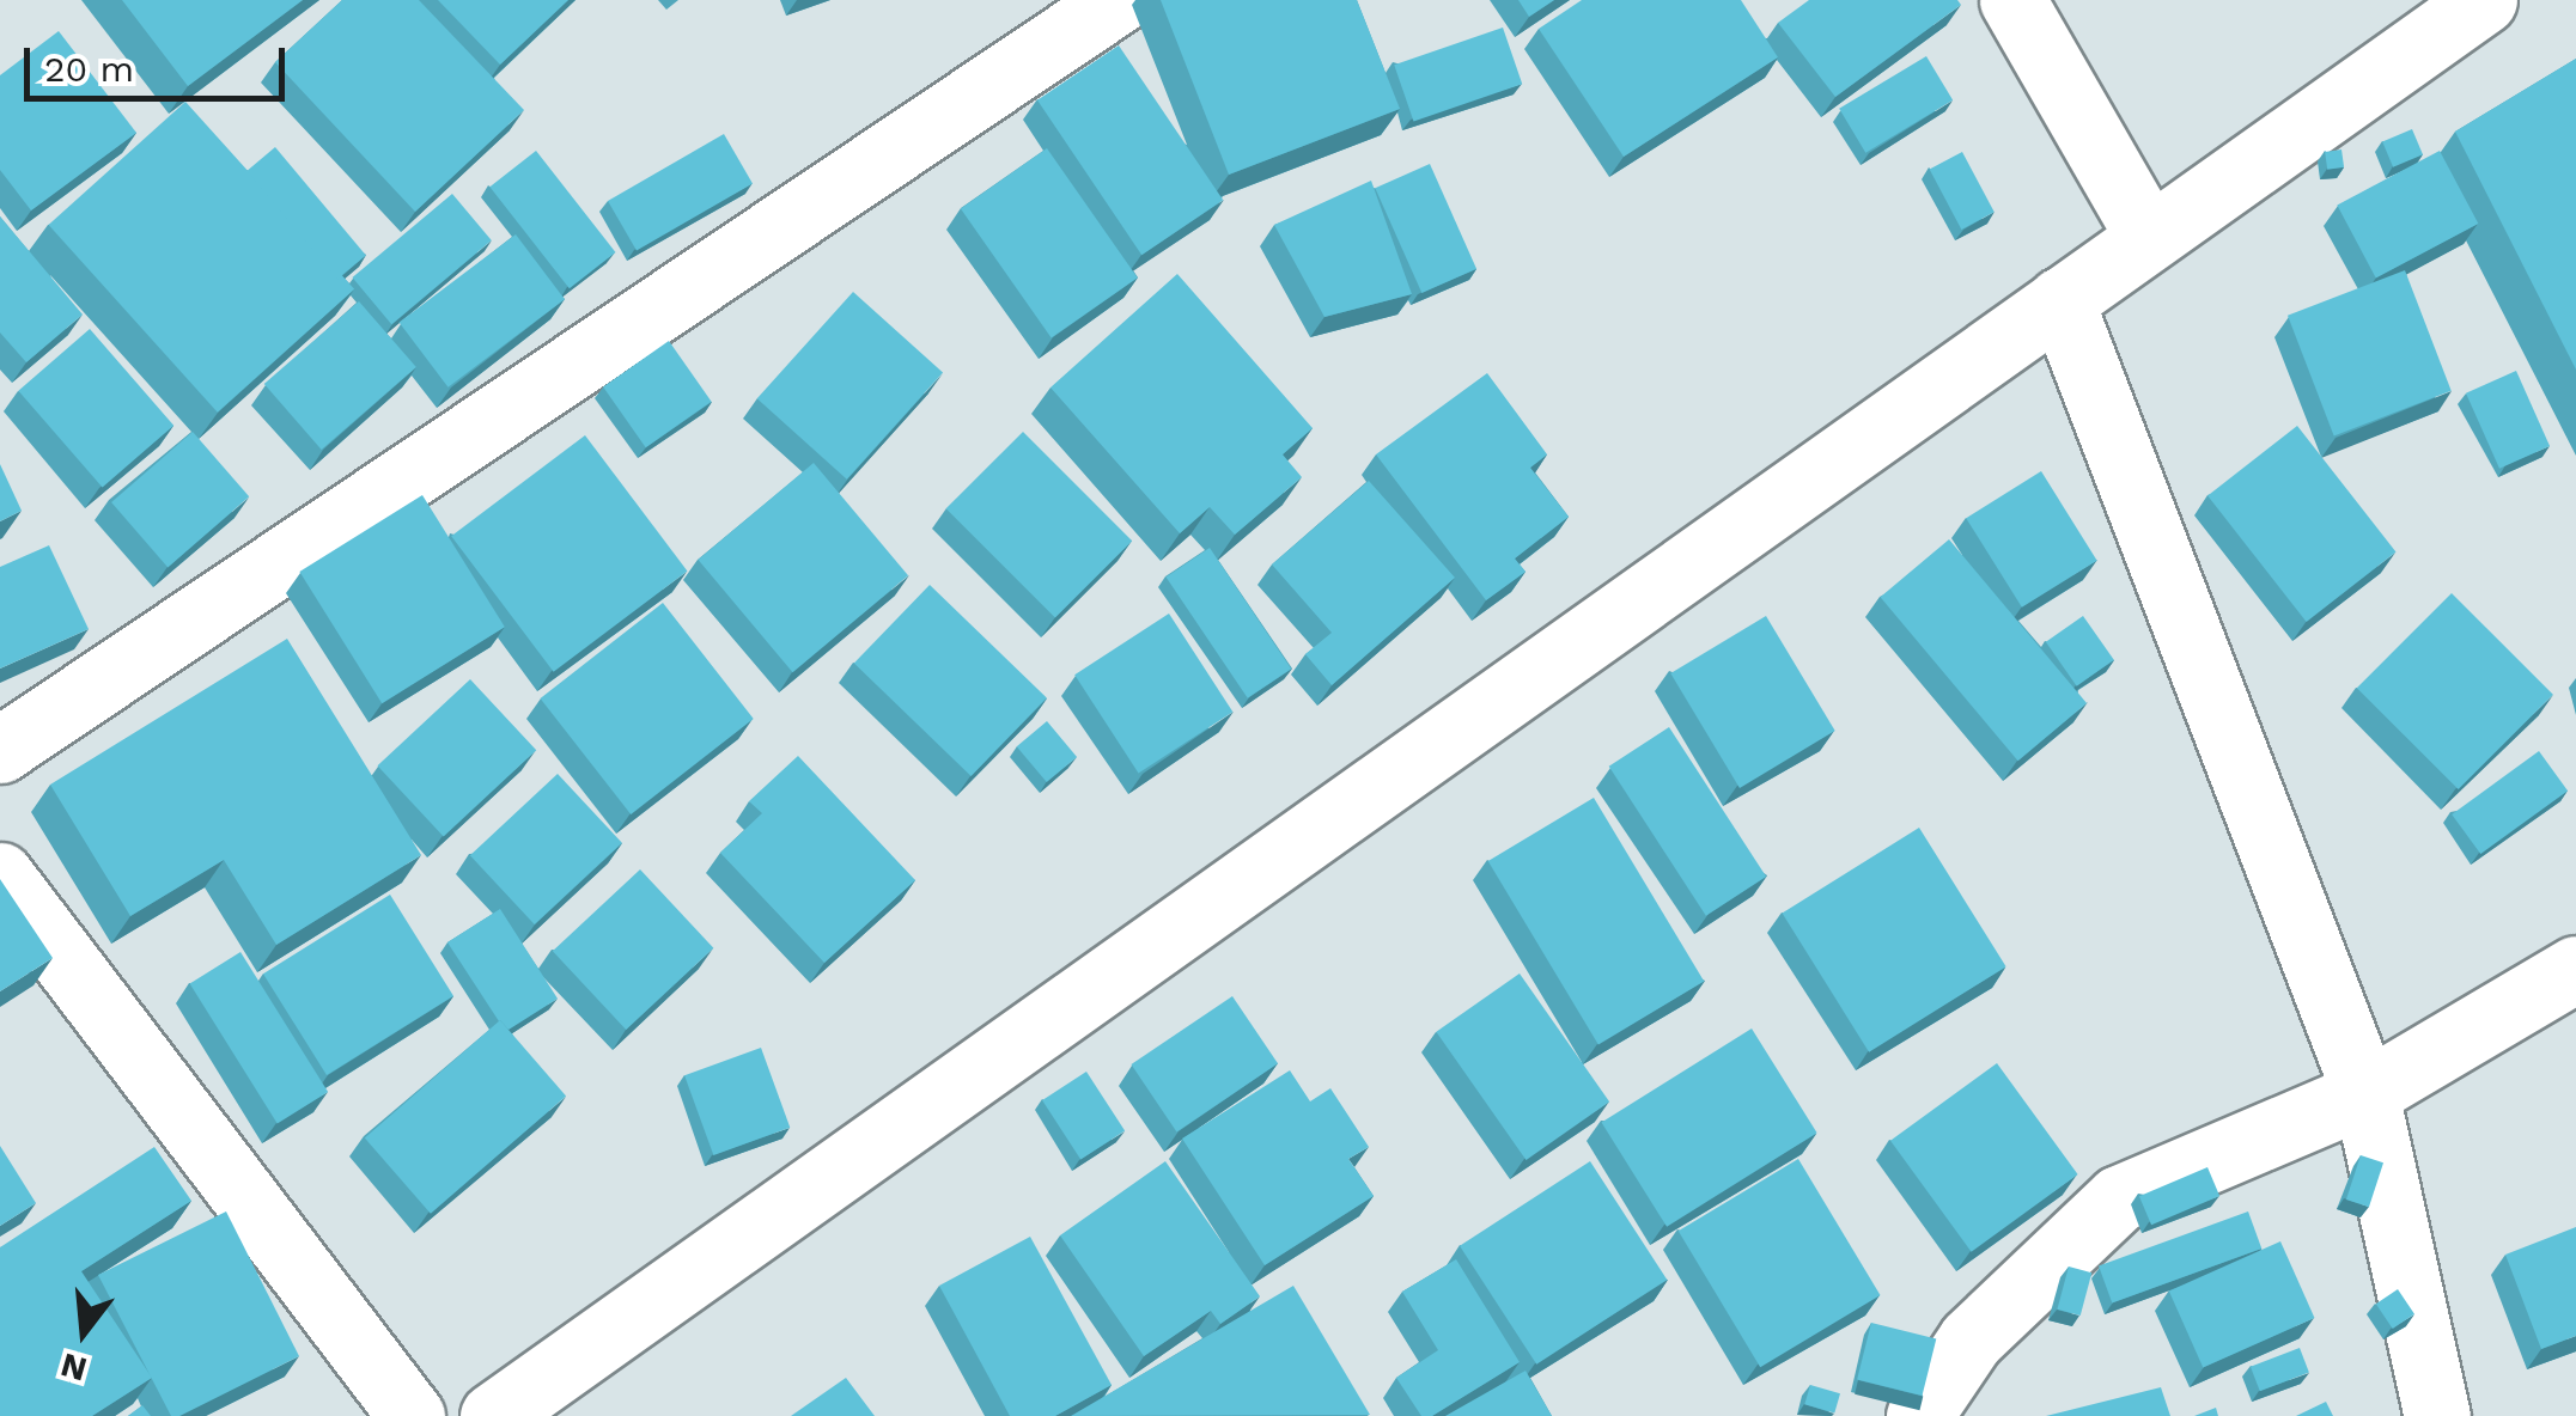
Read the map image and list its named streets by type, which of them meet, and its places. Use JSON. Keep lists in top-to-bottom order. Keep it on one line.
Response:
{"scale_bar":"20 m","north":"bottom"}
